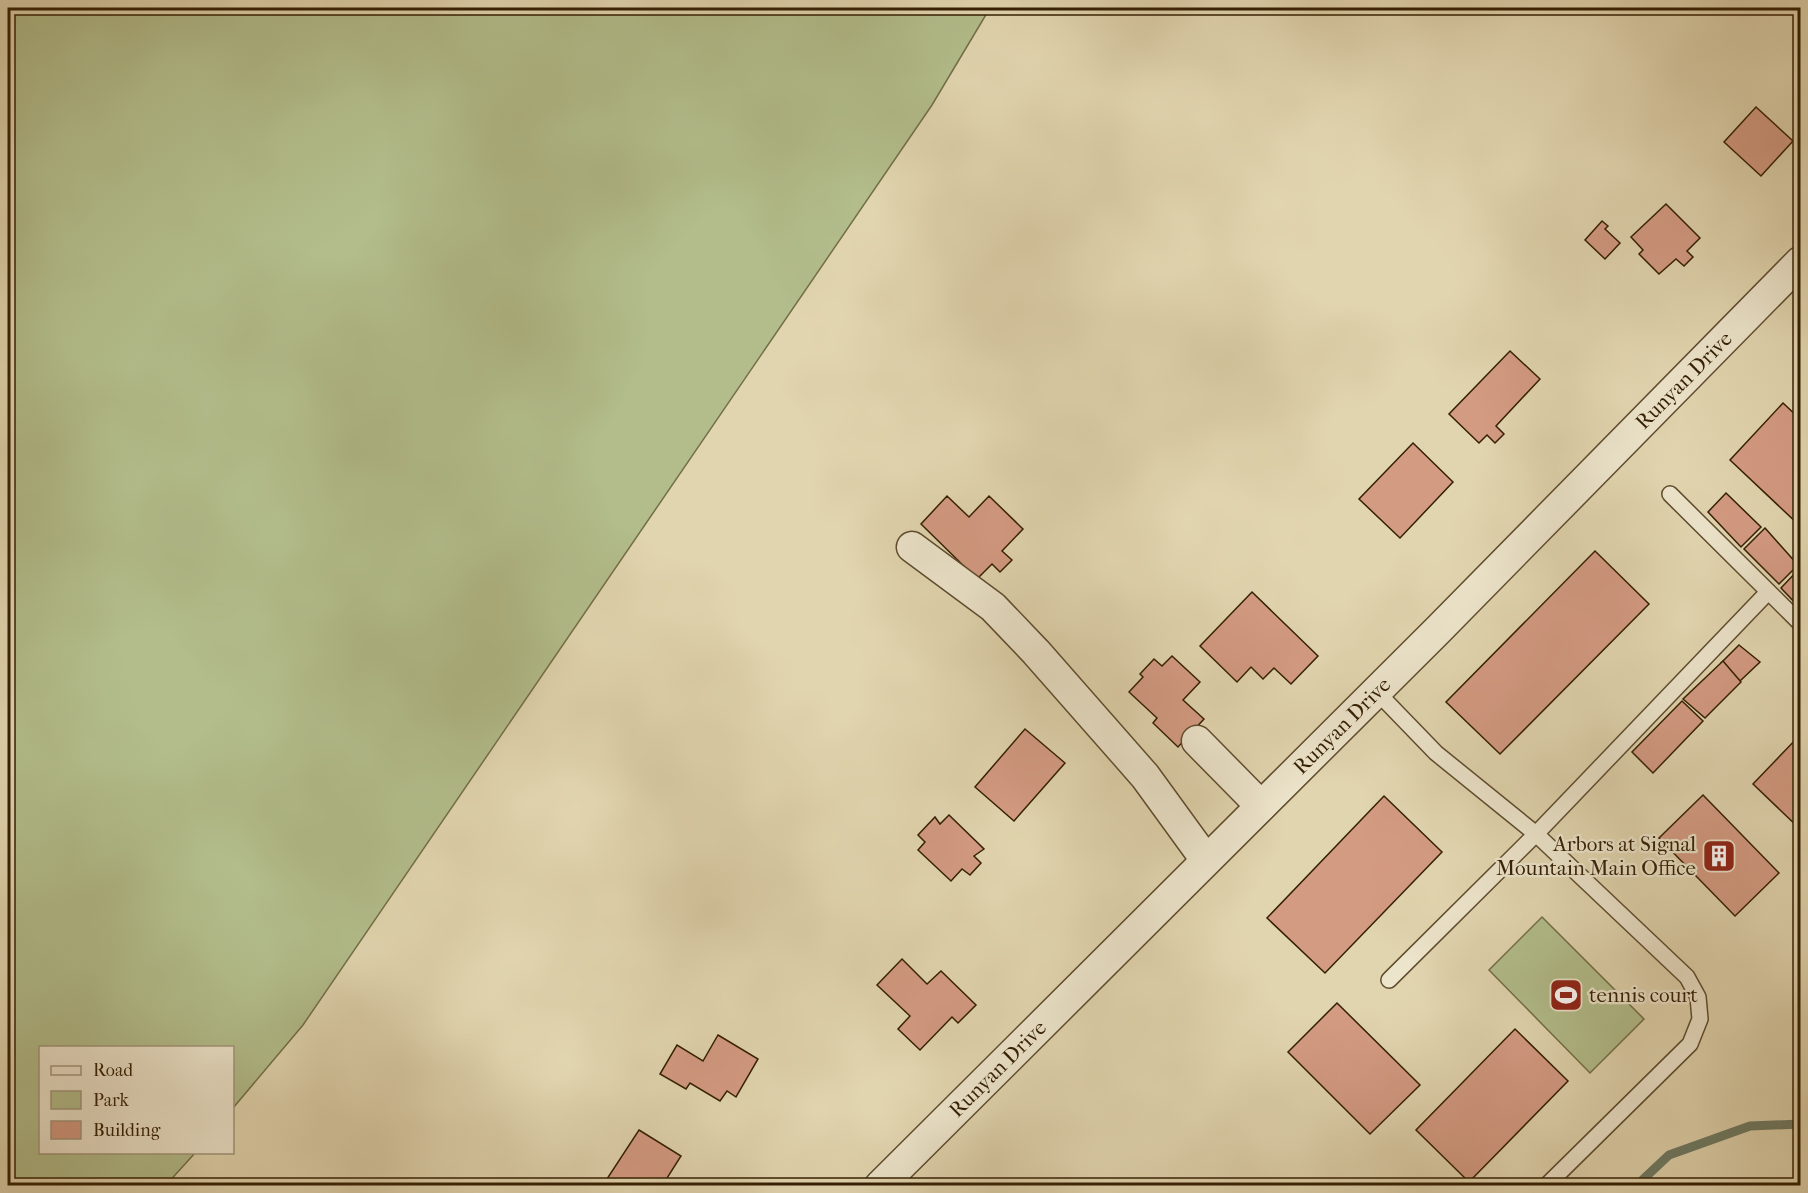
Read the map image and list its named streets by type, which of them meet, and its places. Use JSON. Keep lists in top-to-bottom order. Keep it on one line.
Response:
{"streets":{"street":["Runyan Drive"]},"places":{"building":["Arbors at Signal Mountain Main Office"],"sports":["tennis court"]},"legend":["Road","Park","Building"]}
